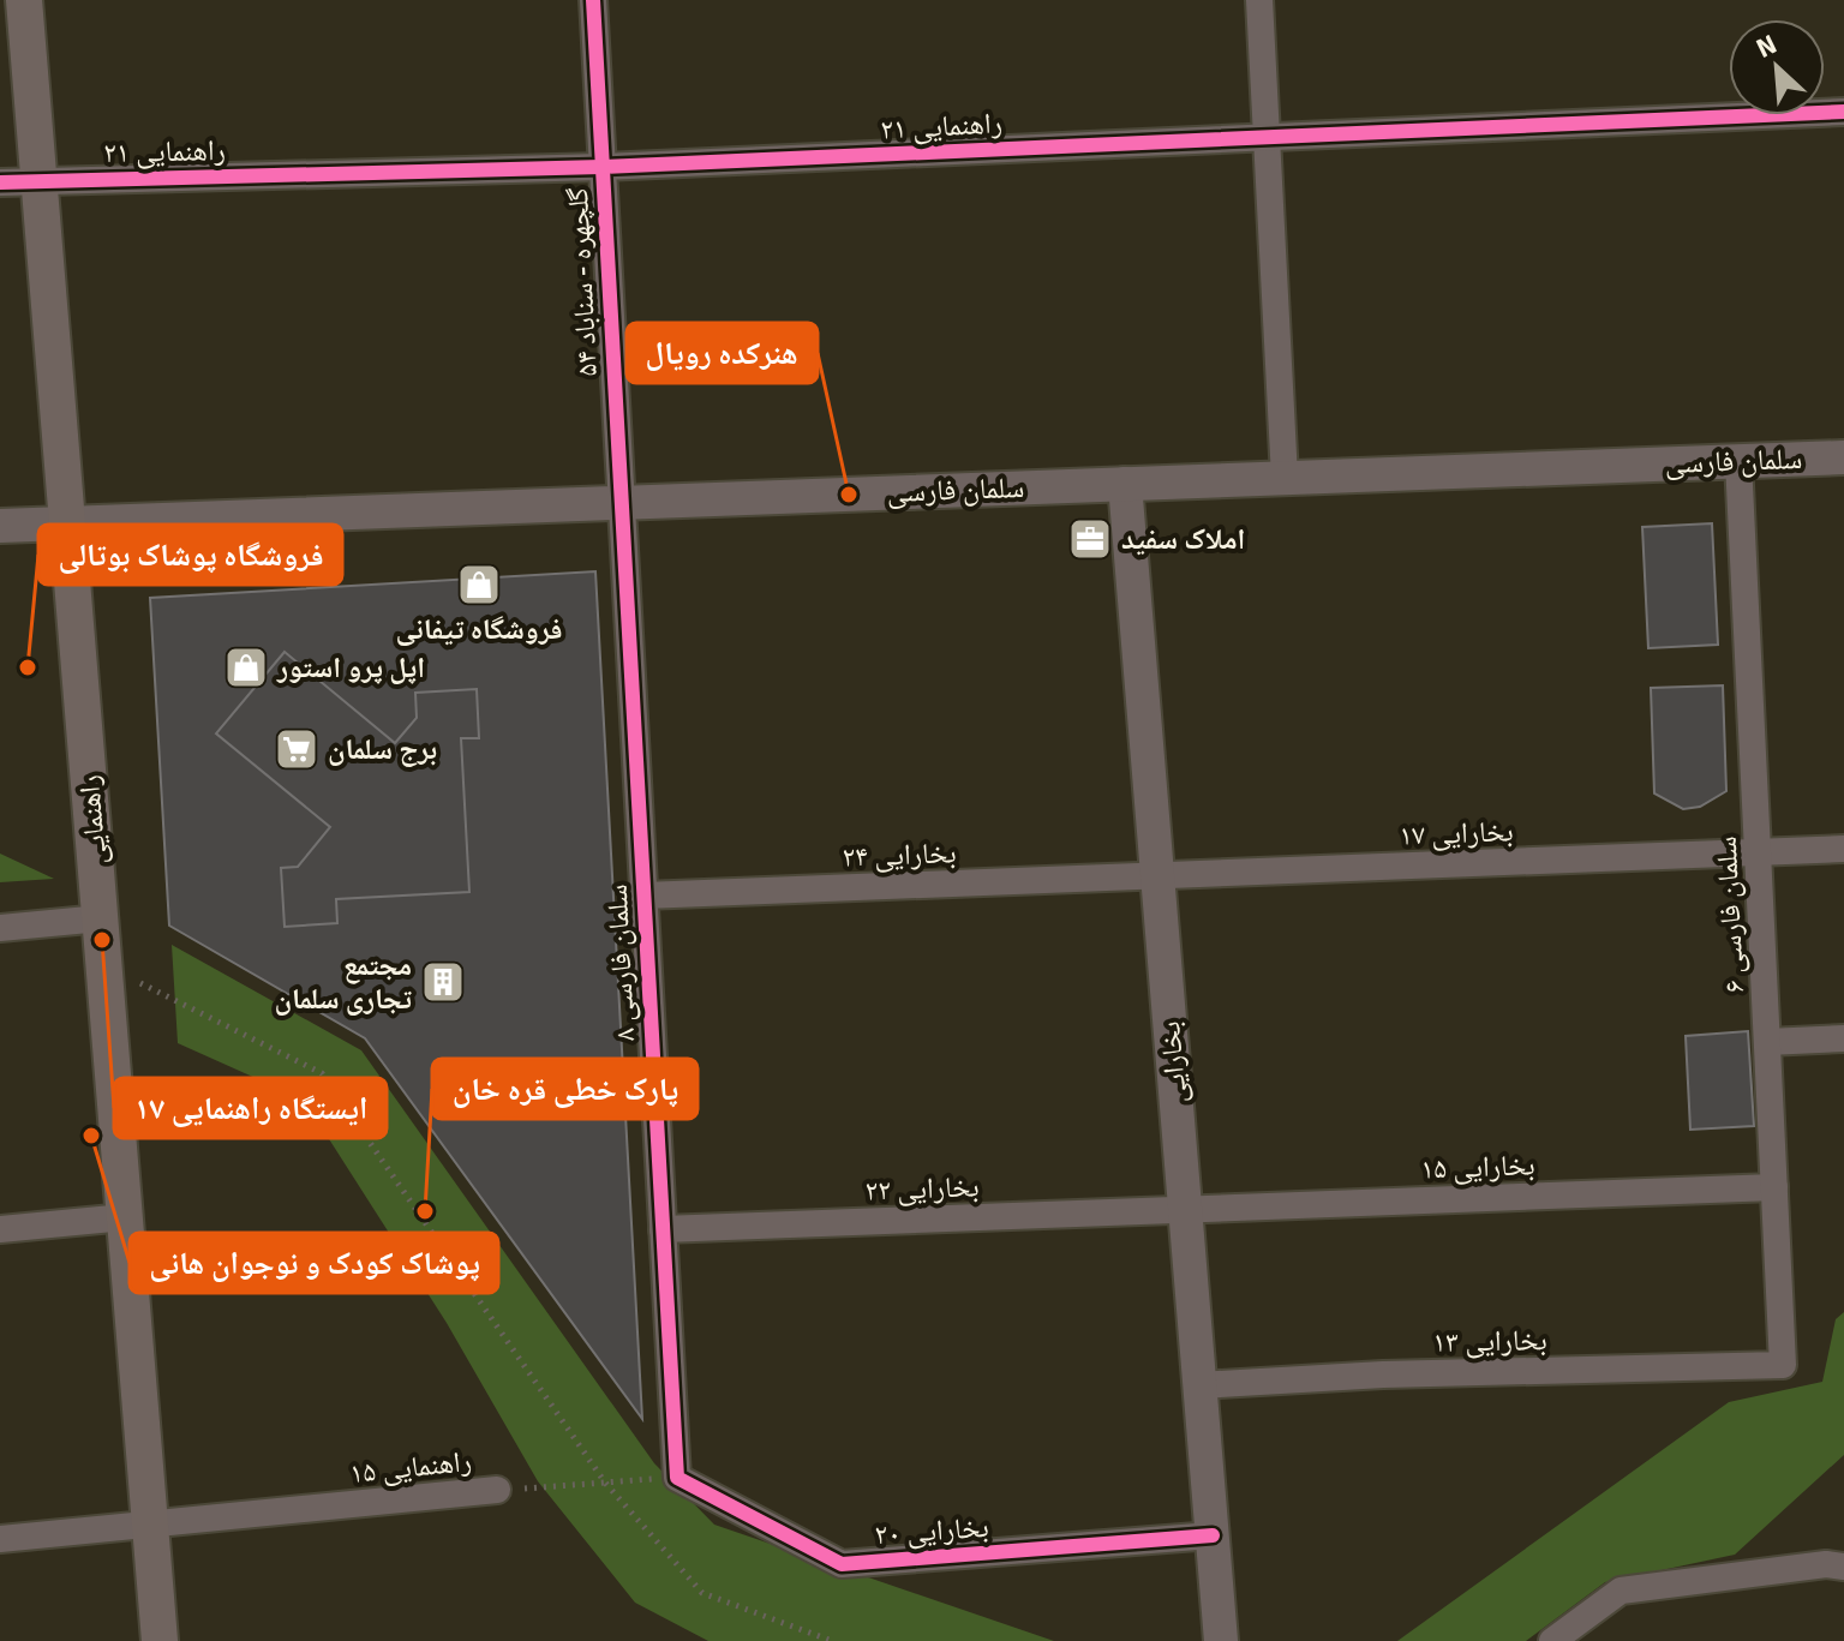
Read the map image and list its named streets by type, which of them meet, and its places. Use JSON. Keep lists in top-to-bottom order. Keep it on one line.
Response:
{"streets":{"main road":["راهنمایی"],"street":["راهنمایی ۲۱","گلچهره - سناباد ۵۴","سلمان فارسی","بخارایی ۱۷","بخارایی ۲۴","سلمان فارسی ۶","سلمان فارسی ۸","بخارایی","بخارایی ۱۵","بخارایی ۲۲","بخارایی ۱۳","راهنمایی ۱۵","بخارایی ۲۰"]},"crossings":[["راهنمایی ۲۱","گلچهره - سناباد ۵۴"],["راهنمایی ۲۱","راهنمایی"],["گلچهره - سناباد ۵۴","سلمان فارسی"],["گلچهره - سناباد ۵۴","سلمان فارسی ۸"],["سلمان فارسی","راهنمایی"],["سلمان فارسی","سلمان فارسی ۶"],["سلمان فارسی","سلمان فارسی ۸"],["سلمان فارسی","بخارایی"],["راهنمایی","راهنمایی ۱۵"],["بخارایی ۱۷","بخارایی ۲۴"],["بخارایی ۱۷","سلمان فارسی ۶"],["بخارایی ۱۷","بخارایی"],["بخارایی ۲۴","سلمان فارسی ۸"],["بخارایی ۲۴","بخارایی"],["سلمان فارسی ۶","بخارایی ۱۵"],["سلمان فارسی ۶","بخارایی ۱۳"],["سلمان فارسی ۸","بخارایی ۲۲"],["سلمان فارسی ۸","راهنمایی ۱۵"],["سلمان فارسی ۸","بخارایی ۲۰"],["بخارایی","بخارایی ۱۵"],["بخارایی","بخارایی ۲۲"],["بخارایی","بخارایی ۱۳"],["بخارایی","بخارایی ۲۰"],["بخارایی ۱۵","بخارایی ۲۲"],["راهنمایی ۱۵","بخارایی ۲۰"]],"places":{"other":["هنرکده رویال","فروشگاه پوشاک بوتالی","ایستگاه راهنمایی ۱۷","پوشاک کودک و نوجوان هانی","پارک خطی قره خان"],"office":["املاک سفید"],"shop":["فروشگاه تیفانی","اپل پرو استور"],"supermarket":["برج سلمان"],"building":["مجتمع تجاری سلمان"]},"north":"top left"}
